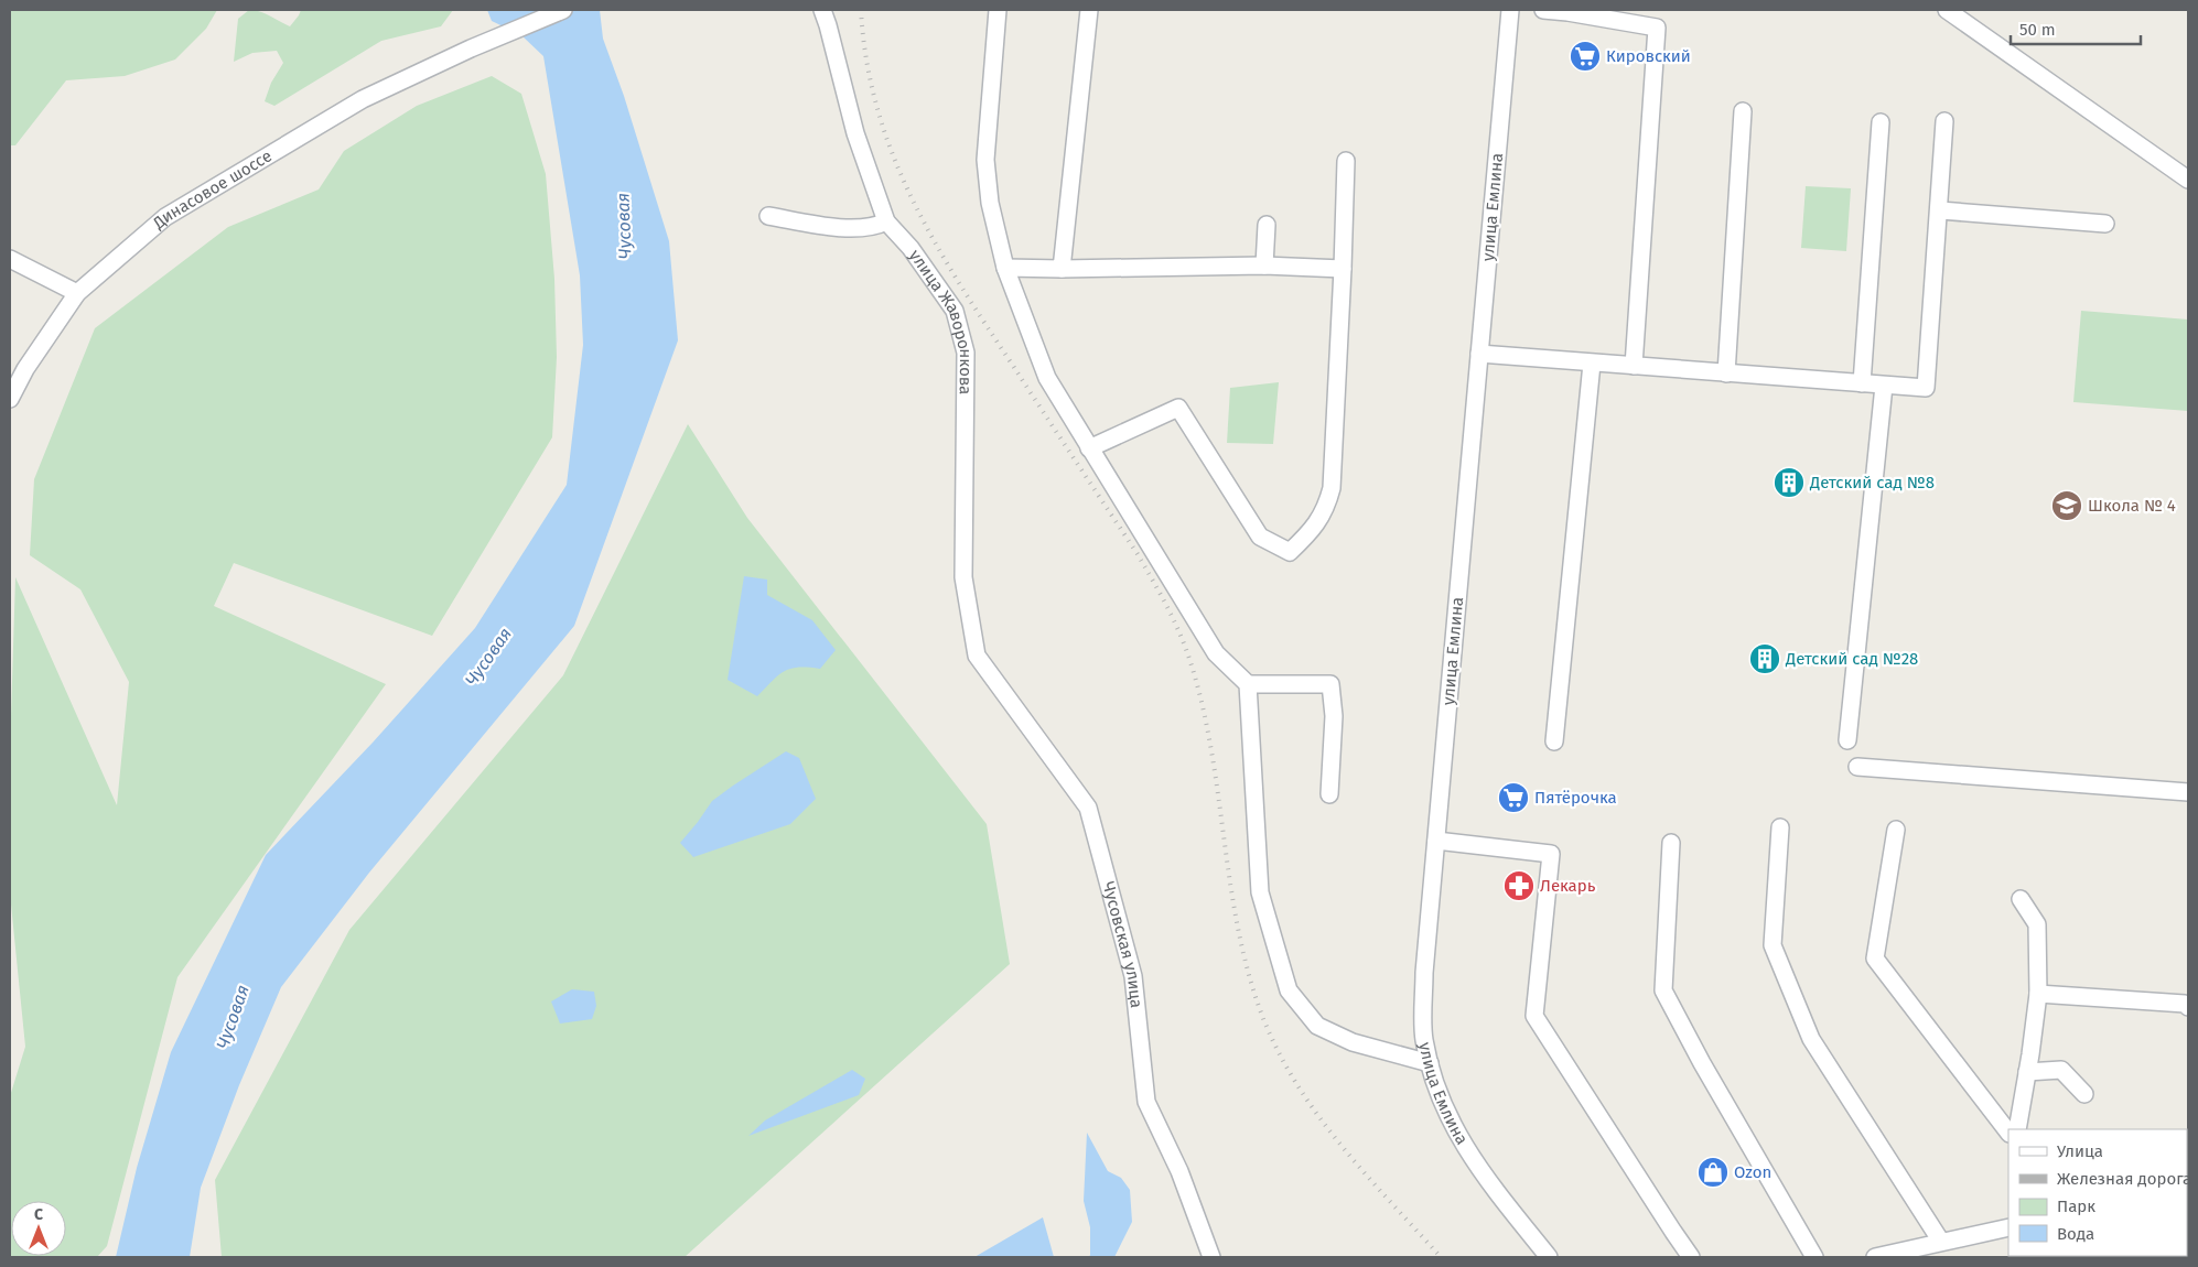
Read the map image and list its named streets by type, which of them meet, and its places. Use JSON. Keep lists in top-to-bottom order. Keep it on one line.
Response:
{"streets":{"street":["Динасовое шоссе","улица Емлина","улица Жаворонкова","Чусовская улица"]},"crossings":[["улица Жаворонкова","Чусовская улица"]],"water":["Чусовая"],"places":{"supermarket":["Кировский","Пятёрочка"],"building":["Детский сад №8","Детский сад №28"],"school or university":["Школа № 4"],"pharmacy":["Лекарь"],"shop":["Ozon"]},"legend":["Улица","Железная дорога","Парк","Вода"],"scale_bar":"50 m","north":"top"}
